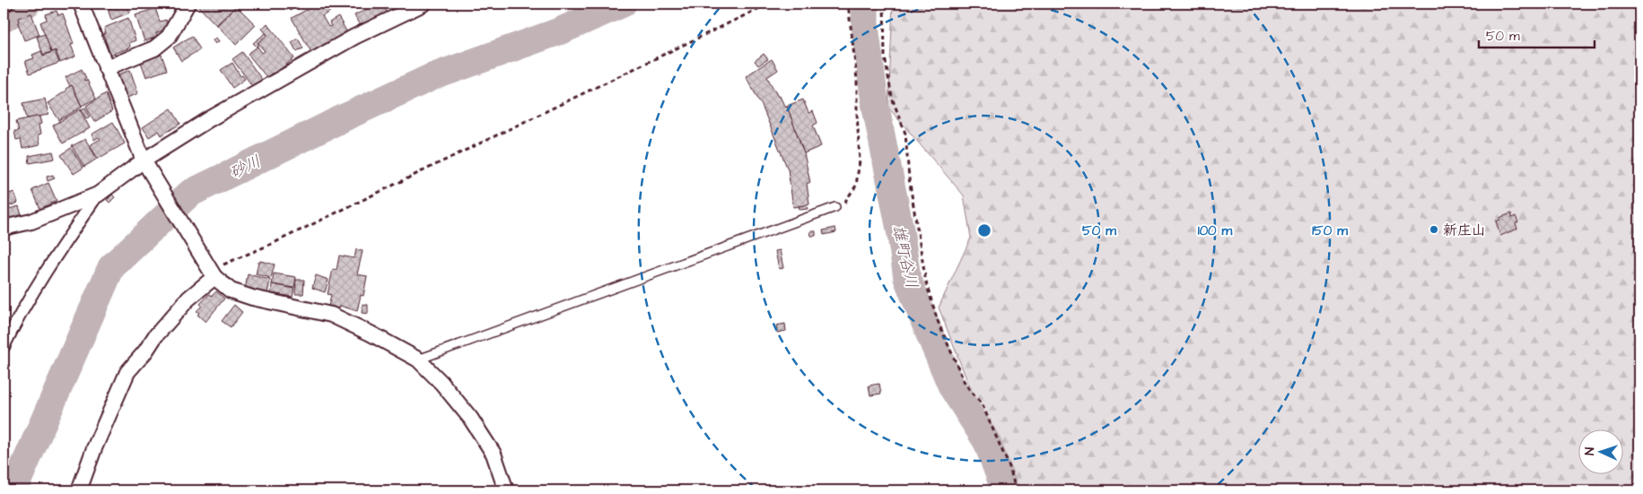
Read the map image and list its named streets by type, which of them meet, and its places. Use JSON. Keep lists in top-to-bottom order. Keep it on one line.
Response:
{"water":["砂川","雄町谷川"],"places":["新庄山"],"scale_bar":"50 m","north":"left","rings":["50 m","100 m","150 m"]}
